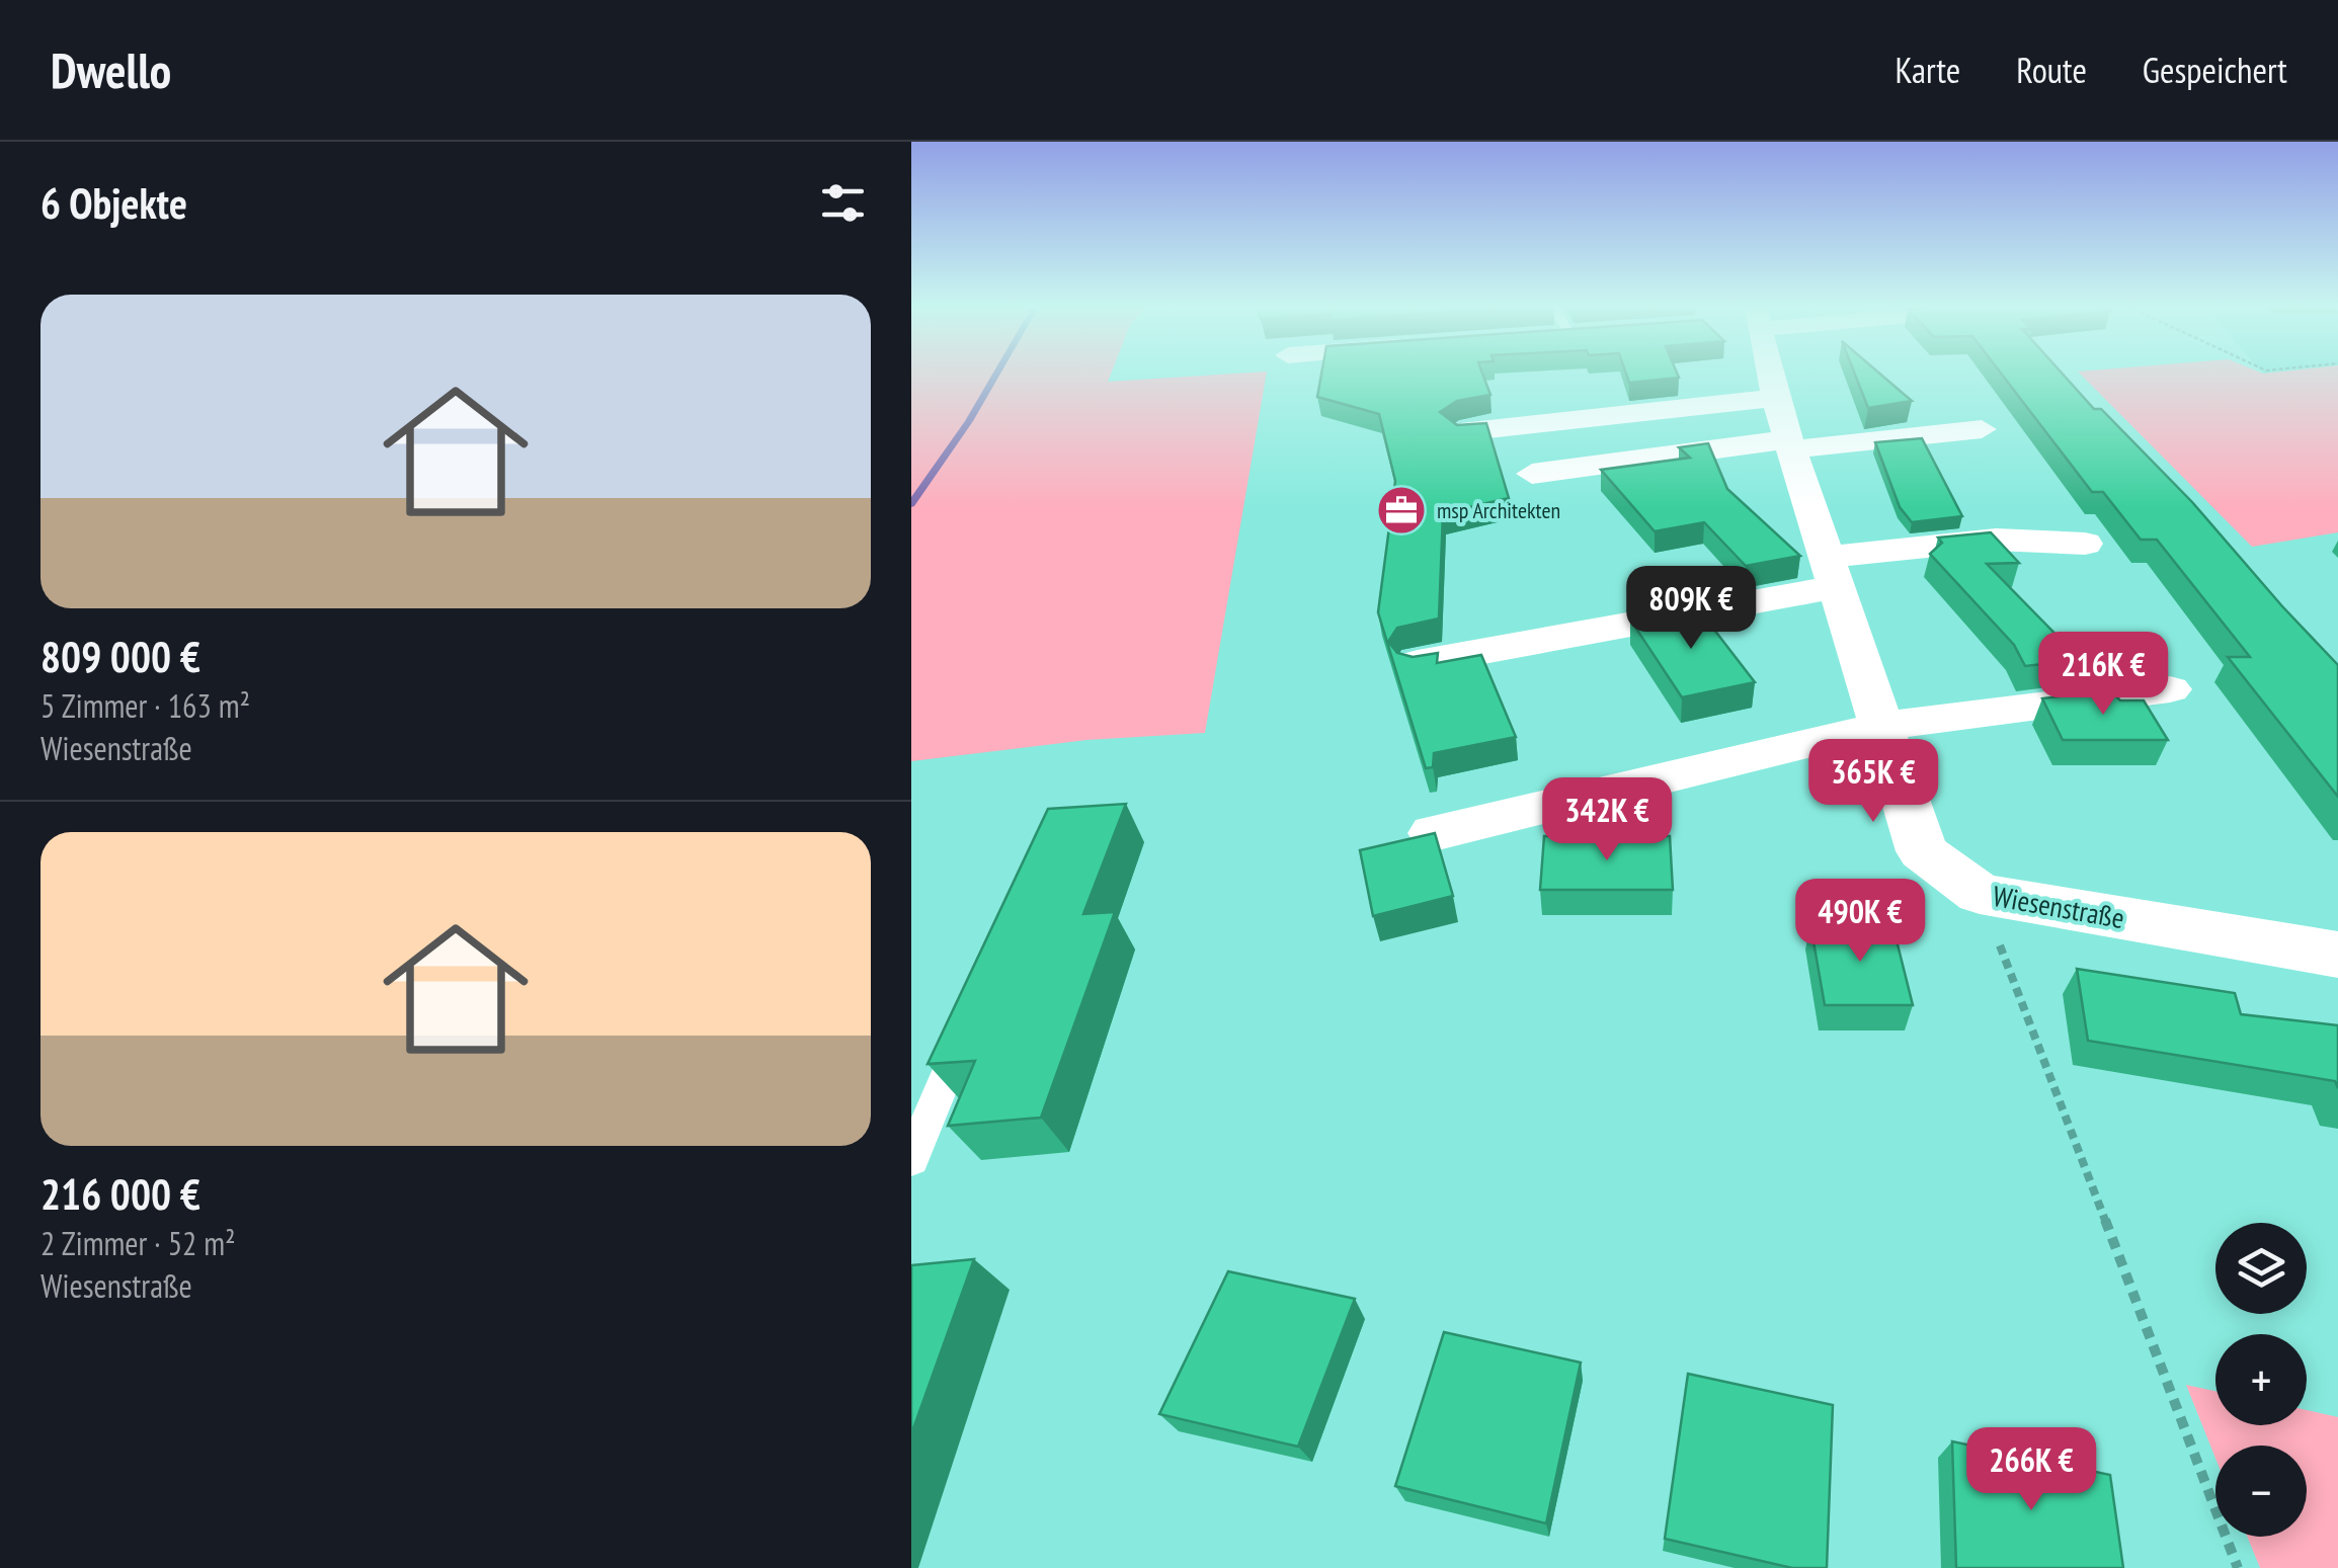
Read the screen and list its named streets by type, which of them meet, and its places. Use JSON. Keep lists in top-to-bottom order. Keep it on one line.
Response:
{"streets":{"street":["Wiesenstraße"]},"places":{"office":["msp Architekten"]},"page":{"header":"Dwello","nav":["Karte","Route","Gespeichert"],"heading":"6 Objekte","list":[{"name":"809 000 €","note":"5 Zimmer · 163 m² · Wiesenstraße"},{"name":"216 000 €","note":"2 Zimmer · 52 m² · Wiesenstraße"}],"price":["809K €","216K €","365K €","342K €","490K €","266K €"],"map_buttons":["+","−"]}}
